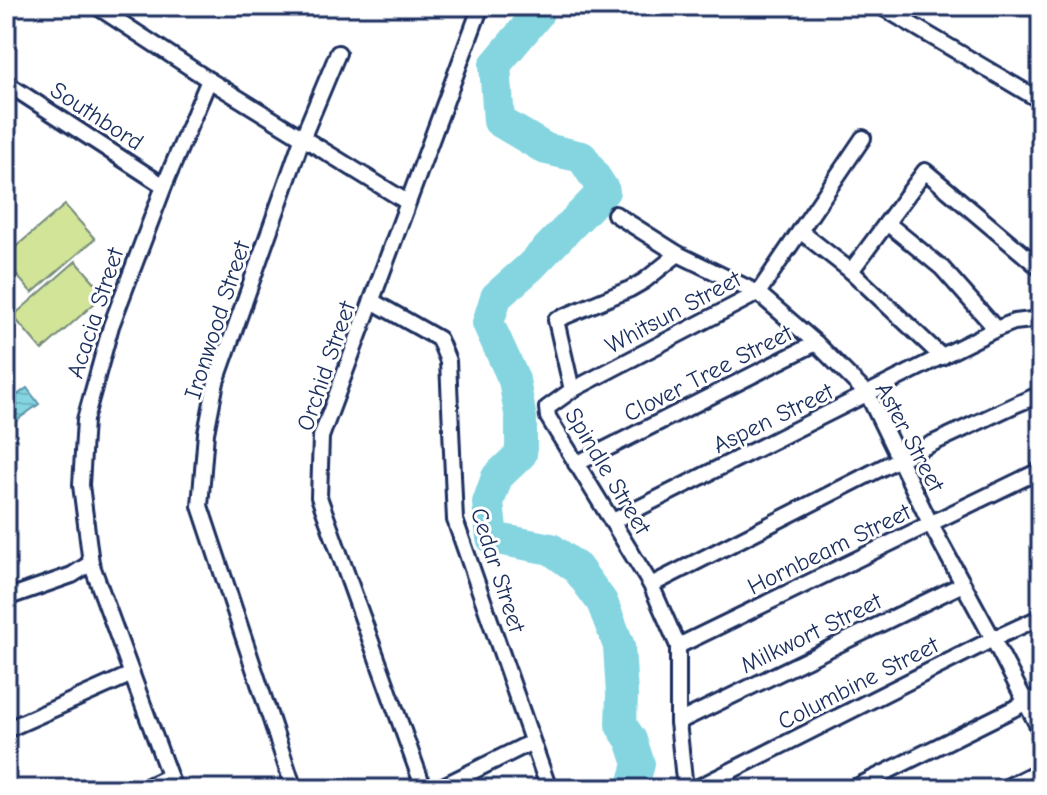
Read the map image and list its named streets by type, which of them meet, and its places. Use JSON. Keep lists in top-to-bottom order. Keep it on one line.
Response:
{"streets":{"street":["Southbord","Whitsun Street","Acacia Street","Ironwood Street","Orchid Street","Clover Tree Street","Aspen Street","Aster Street","Spindle Street","Hornbeam Street","Cedar Street","Milkwort Street","Columbine Street"]},"crossings":[["Southbord","Acacia Street"],["Whitsun Street","Aster Street"],["Whitsun Street","Spindle Street"],["Orchid Street","Cedar Street"],["Clover Tree Street","Aster Street"],["Clover Tree Street","Spindle Street"],["Aspen Street","Aster Street"],["Aspen Street","Spindle Street"],["Aster Street","Spindle Street"],["Aster Street","Hornbeam Street"],["Aster Street","Milkwort Street"],["Aster Street","Columbine Street"],["Spindle Street","Hornbeam Street"],["Spindle Street","Milkwort Street"]]}
